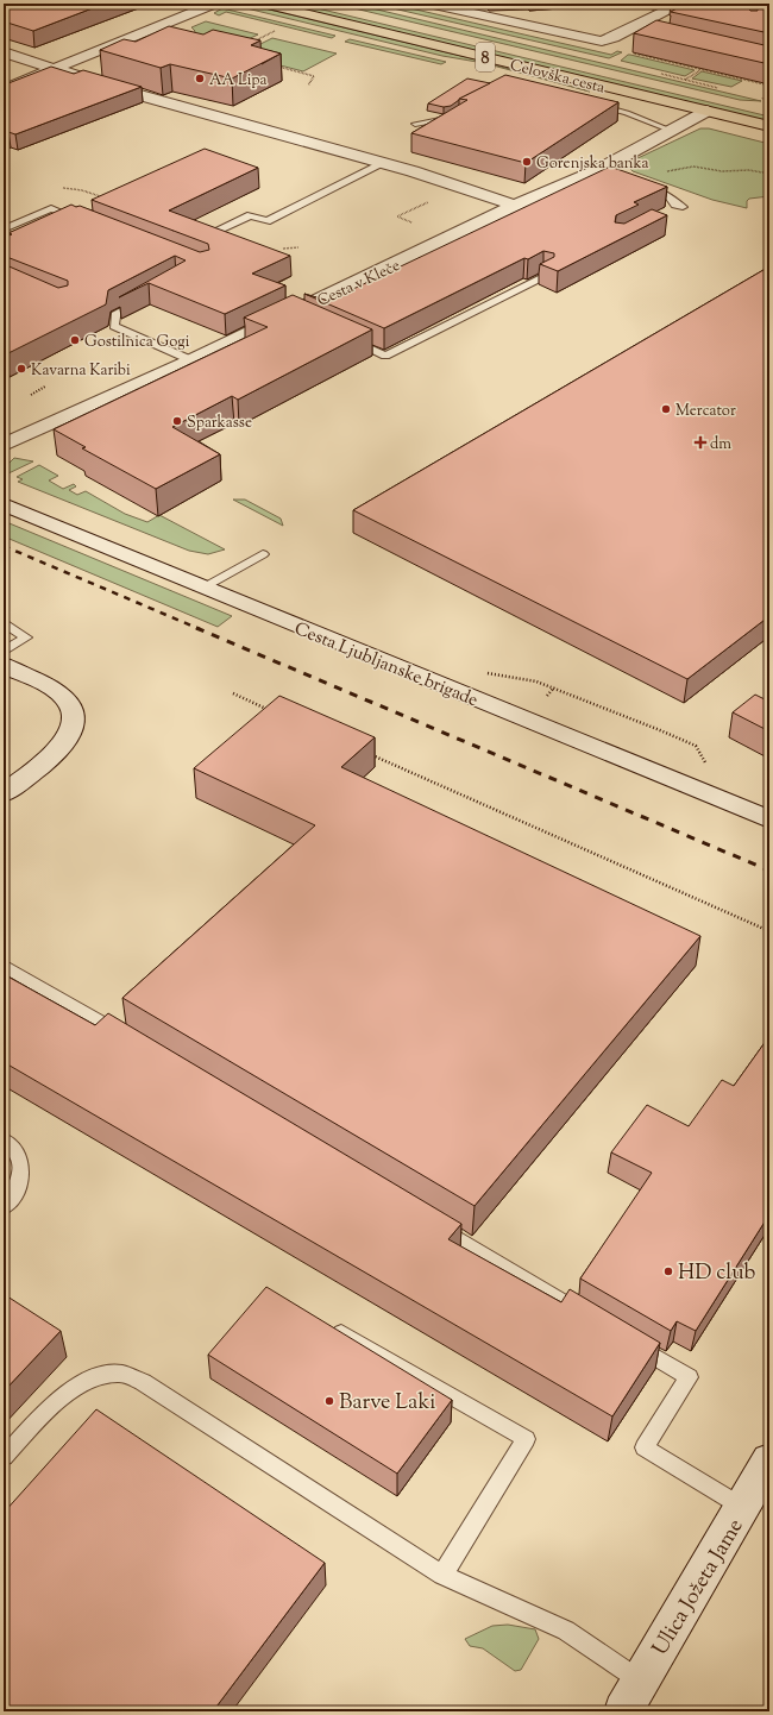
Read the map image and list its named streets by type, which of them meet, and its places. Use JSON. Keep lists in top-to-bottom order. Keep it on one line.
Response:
{"streets":{"main road":["8","Celovška cesta"],"street":["Cesta v Kleče","Cesta Ljubljanske brigade","Ulica Jožeta Jame"]},"crossings":[["Celovška cesta","Cesta v Kleče"]],"places":{"other":["AA Lipa","Gorenjska banka","Gostilnica Gogi","Kavarna Karibi","Mercator","Sparkasse","HD club","Barve Laki"],"health":["dm"]}}
